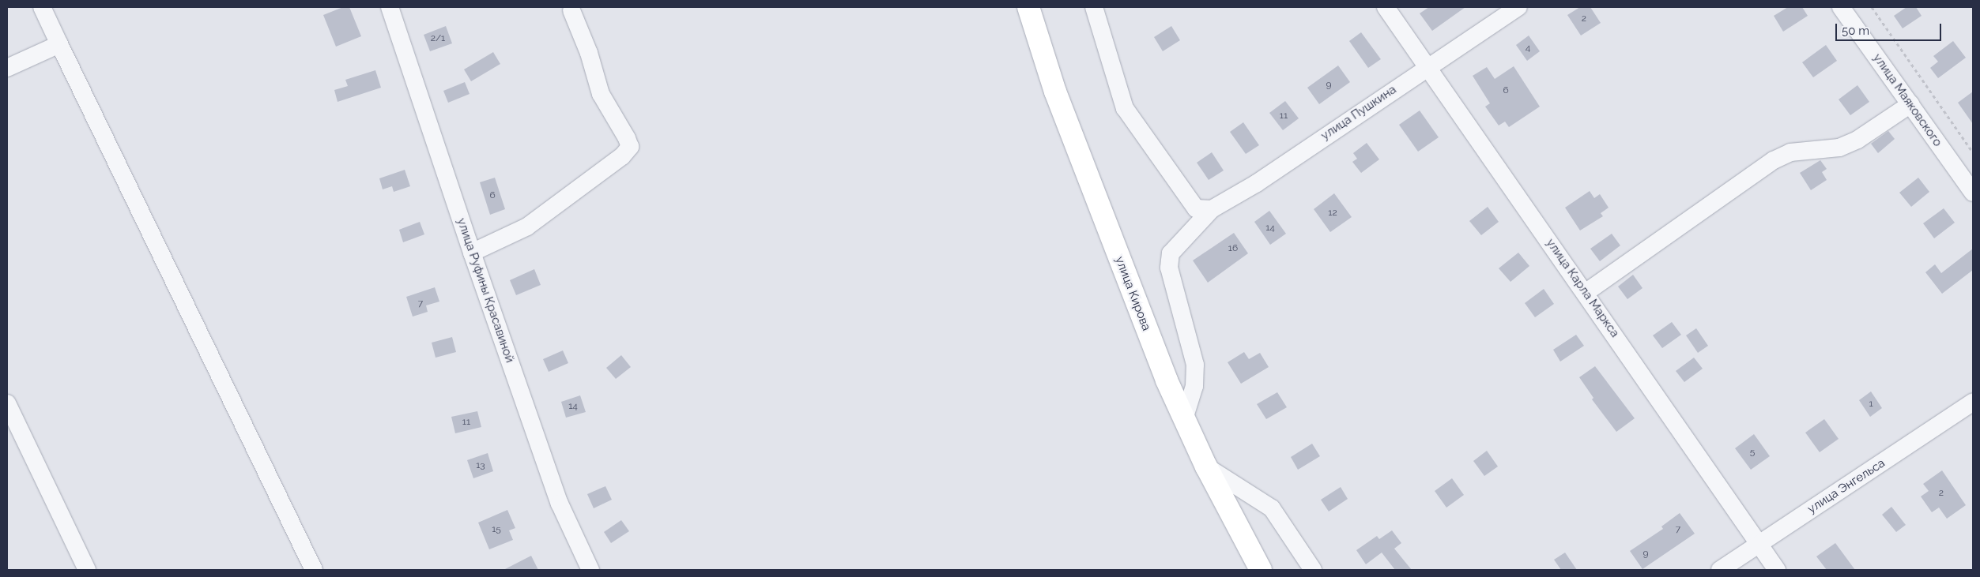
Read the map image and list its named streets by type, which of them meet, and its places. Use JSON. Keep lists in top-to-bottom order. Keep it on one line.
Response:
{"streets":{"main road":["улица Кирова"],"street":["улица Маяковского","улица Пушкина","улица Карла Маркса","улица Руфины Красавиной","улица Энгельса"]},"crossings":[["улица Пушкина","улица Карла Маркса"],["улица Пушкина","улица Кирова"],["улица Карла Маркса","улица Энгельса"]],"house_numbers":["2","2/1","4","9","6","11","6","12","14","16","7","1","14","11","5","13","2","15","7","9"],"scale_bar":"50 m"}
